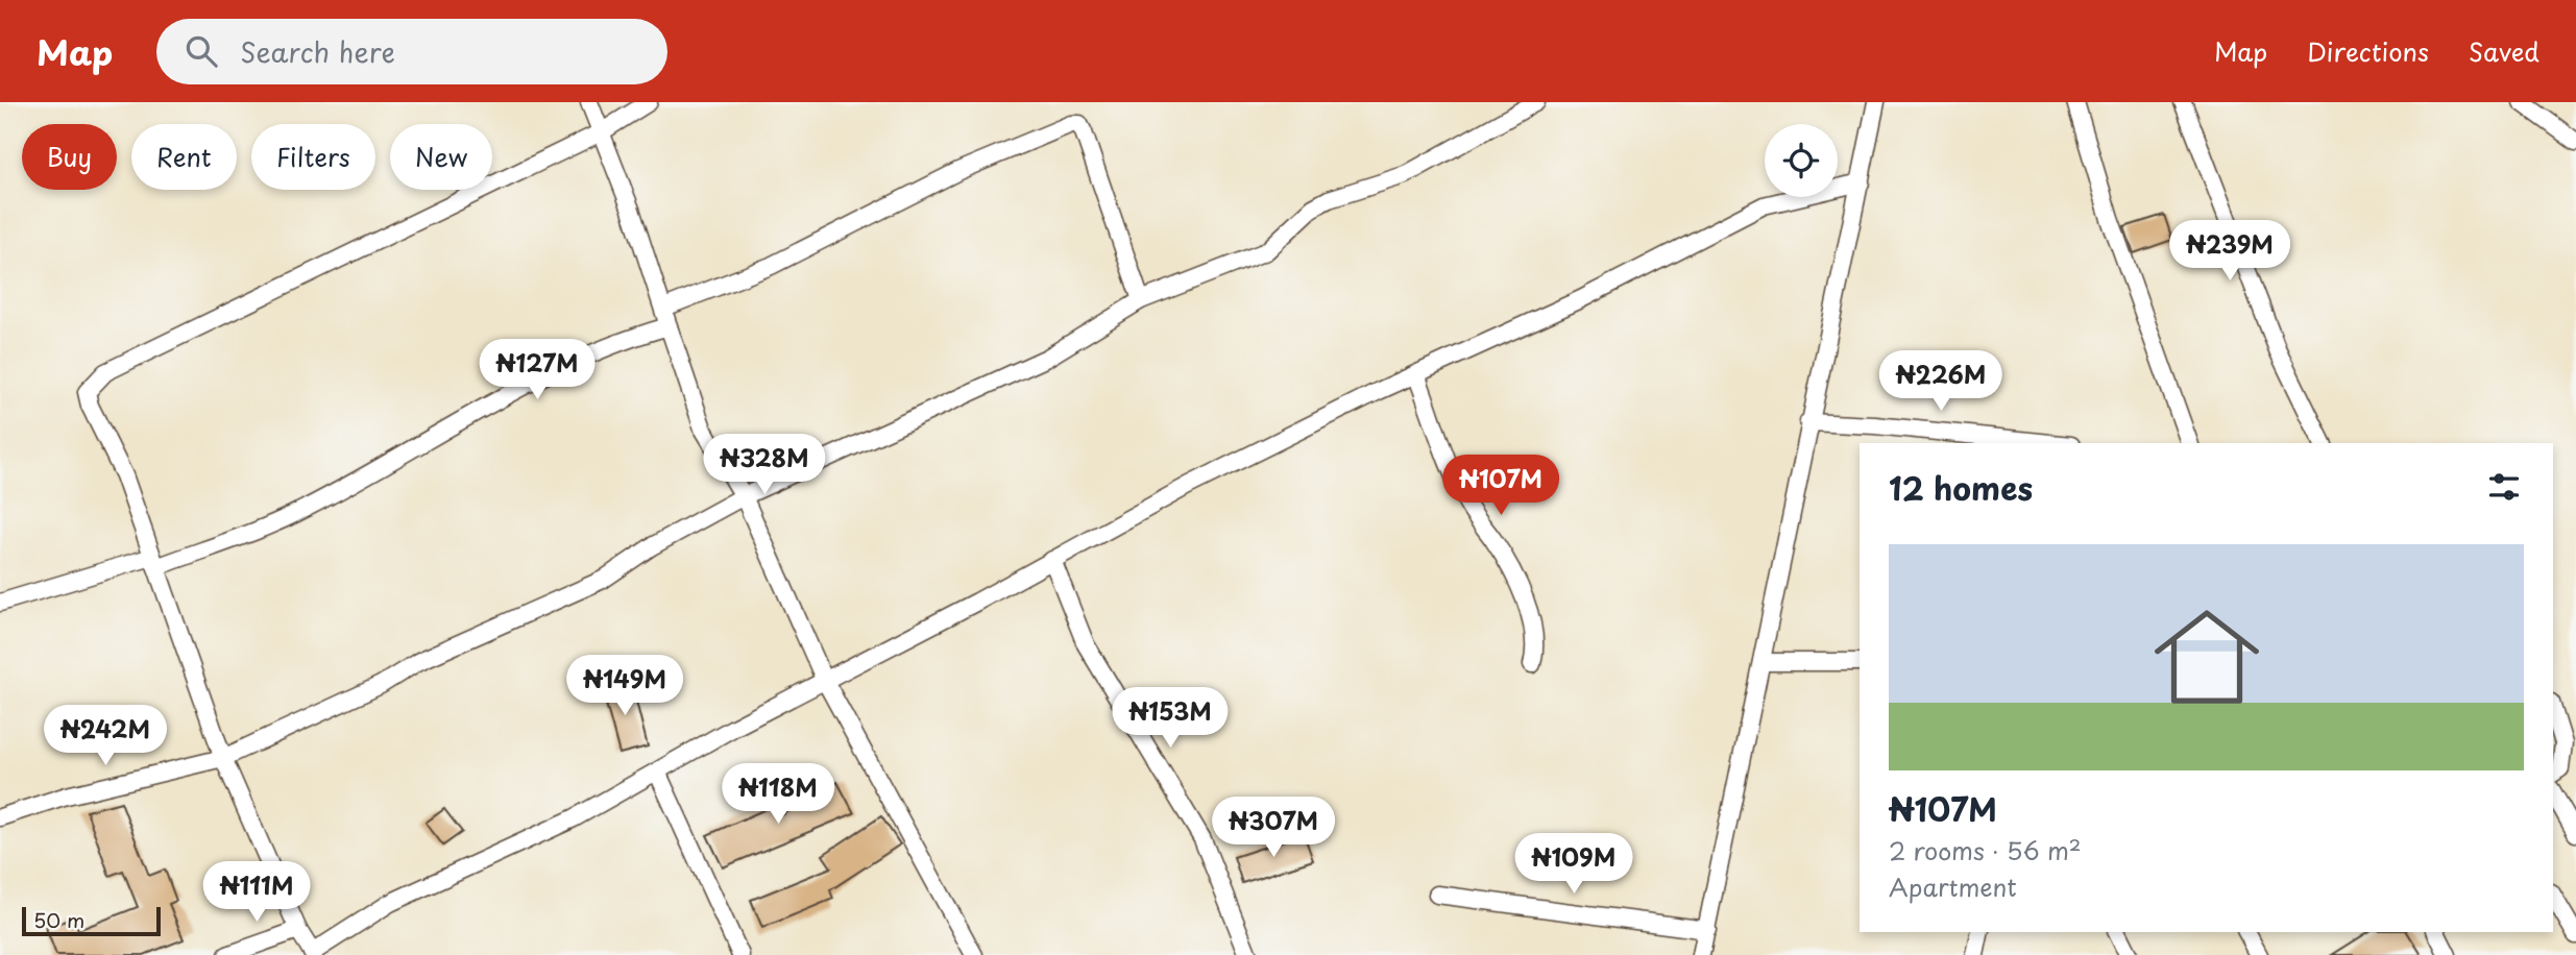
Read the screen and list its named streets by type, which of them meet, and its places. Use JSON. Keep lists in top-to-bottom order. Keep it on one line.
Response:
{"scale_bar":"50 m","page":{"header":"Map","search":"Search here","nav":["Map","Directions","Saved"],"chip":["Buy","Rent","Filters","New"],"price":["₦239M","₦127M","₦226M","₦328M","₦107M","₦149M","₦153M","₦242M","₦118M","₦307M","₦109M","₦111M"],"heading":"12 homes","list":[{"name":"₦107M","note":"2 rooms · 56 m² · Apartment"}],"scale":"50 m"}}
